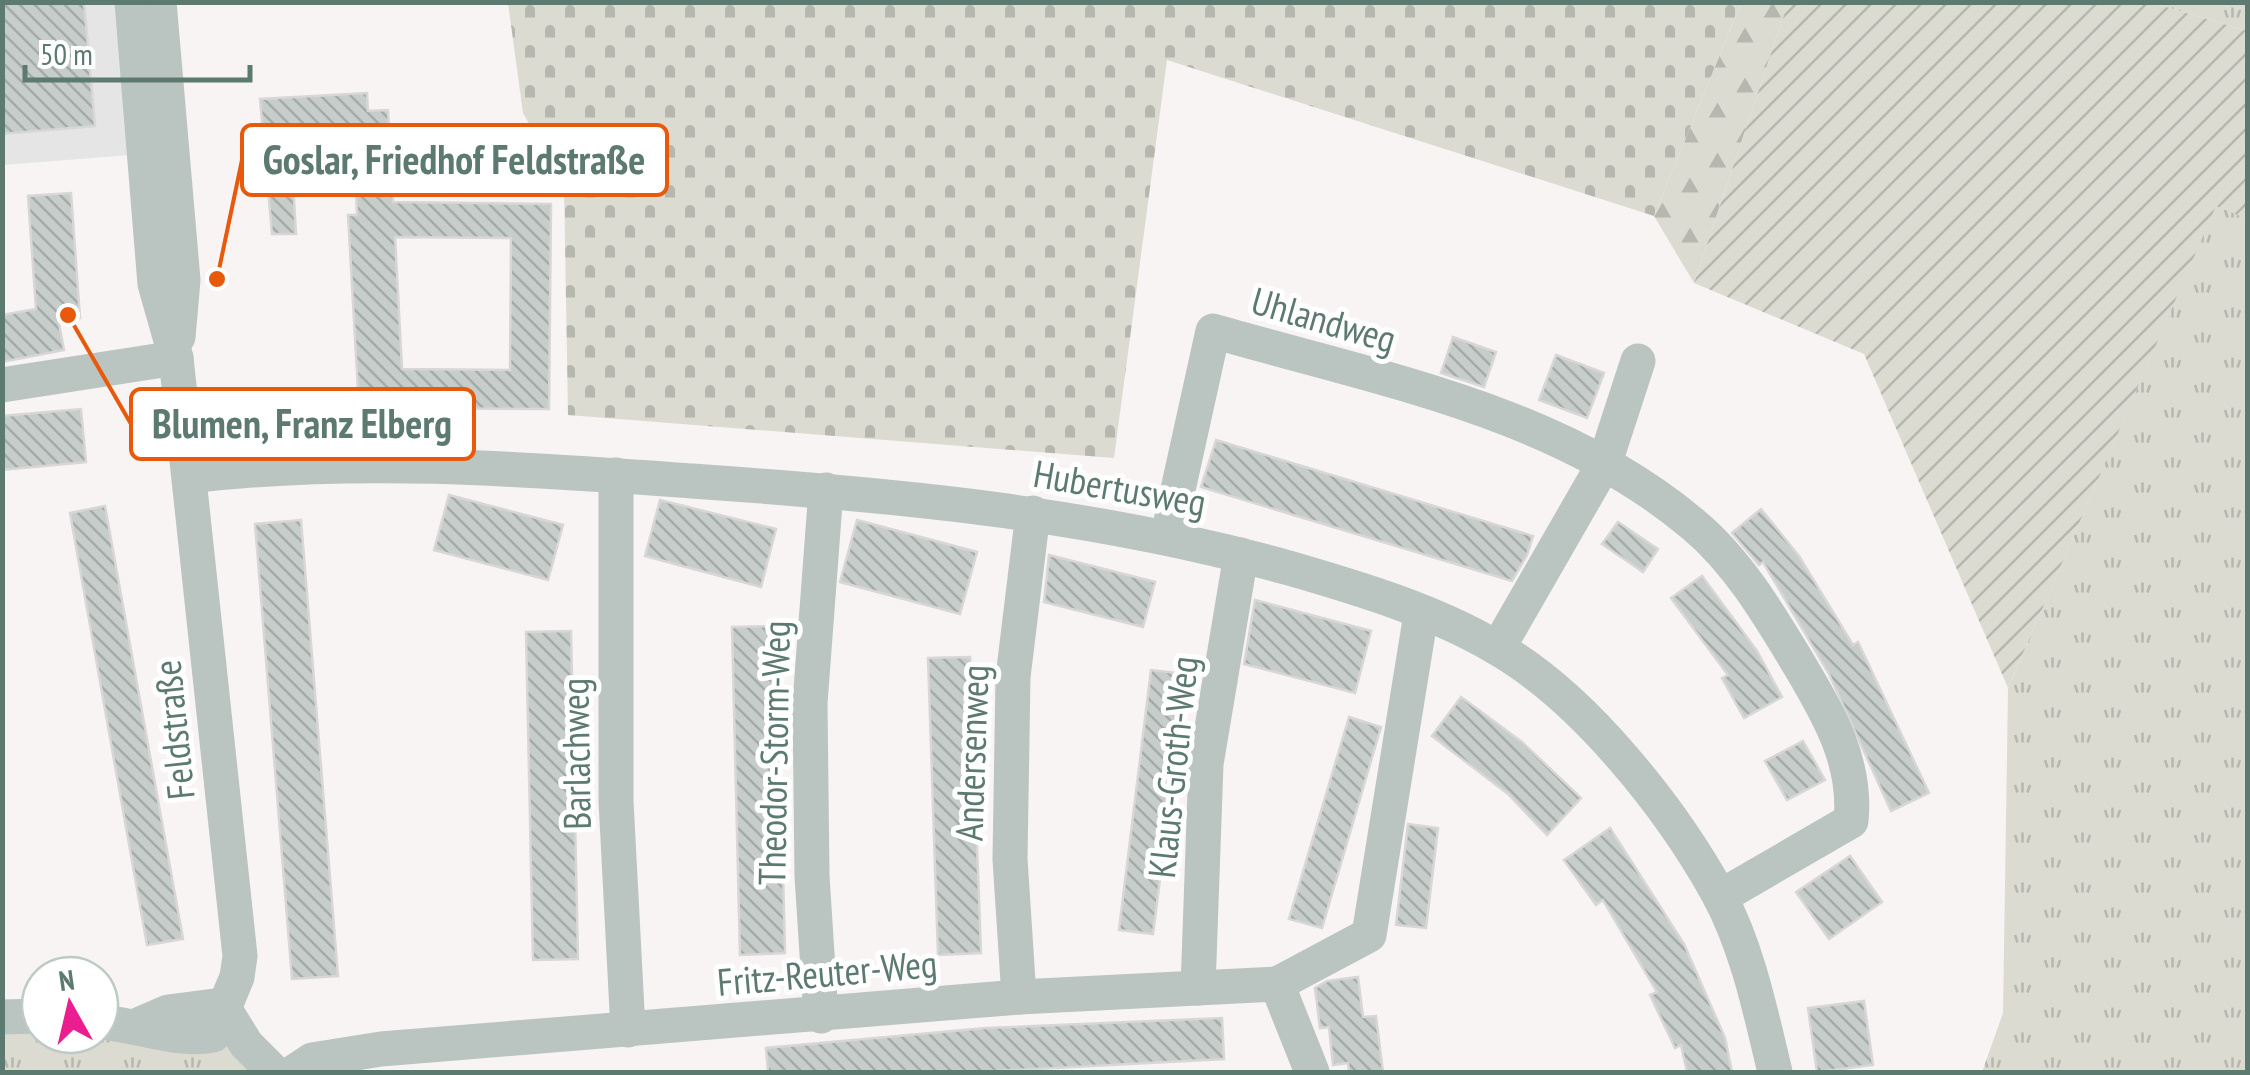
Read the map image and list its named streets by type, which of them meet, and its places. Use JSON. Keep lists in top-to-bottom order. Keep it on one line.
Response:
{"streets":{"street":["Uhlandweg","Hubertusweg","Feldstraße","Theodor-Storm-Weg","Andersenweg","Barlachweg","Klaus-Groth-Weg","Fritz-Reuter-Weg"]},"crossings":[["Uhlandweg","Hubertusweg"],["Hubertusweg","Feldstraße"],["Hubertusweg","Theodor-Storm-Weg"],["Hubertusweg","Andersenweg"],["Hubertusweg","Barlachweg"],["Hubertusweg","Klaus-Groth-Weg"],["Theodor-Storm-Weg","Fritz-Reuter-Weg"],["Andersenweg","Fritz-Reuter-Weg"],["Barlachweg","Fritz-Reuter-Weg"],["Klaus-Groth-Weg","Fritz-Reuter-Weg"]],"places":["Goslar, Friedhof Feldstraße","Blumen, Franz Elberg"],"scale_bar":"50 m","north":"top"}
